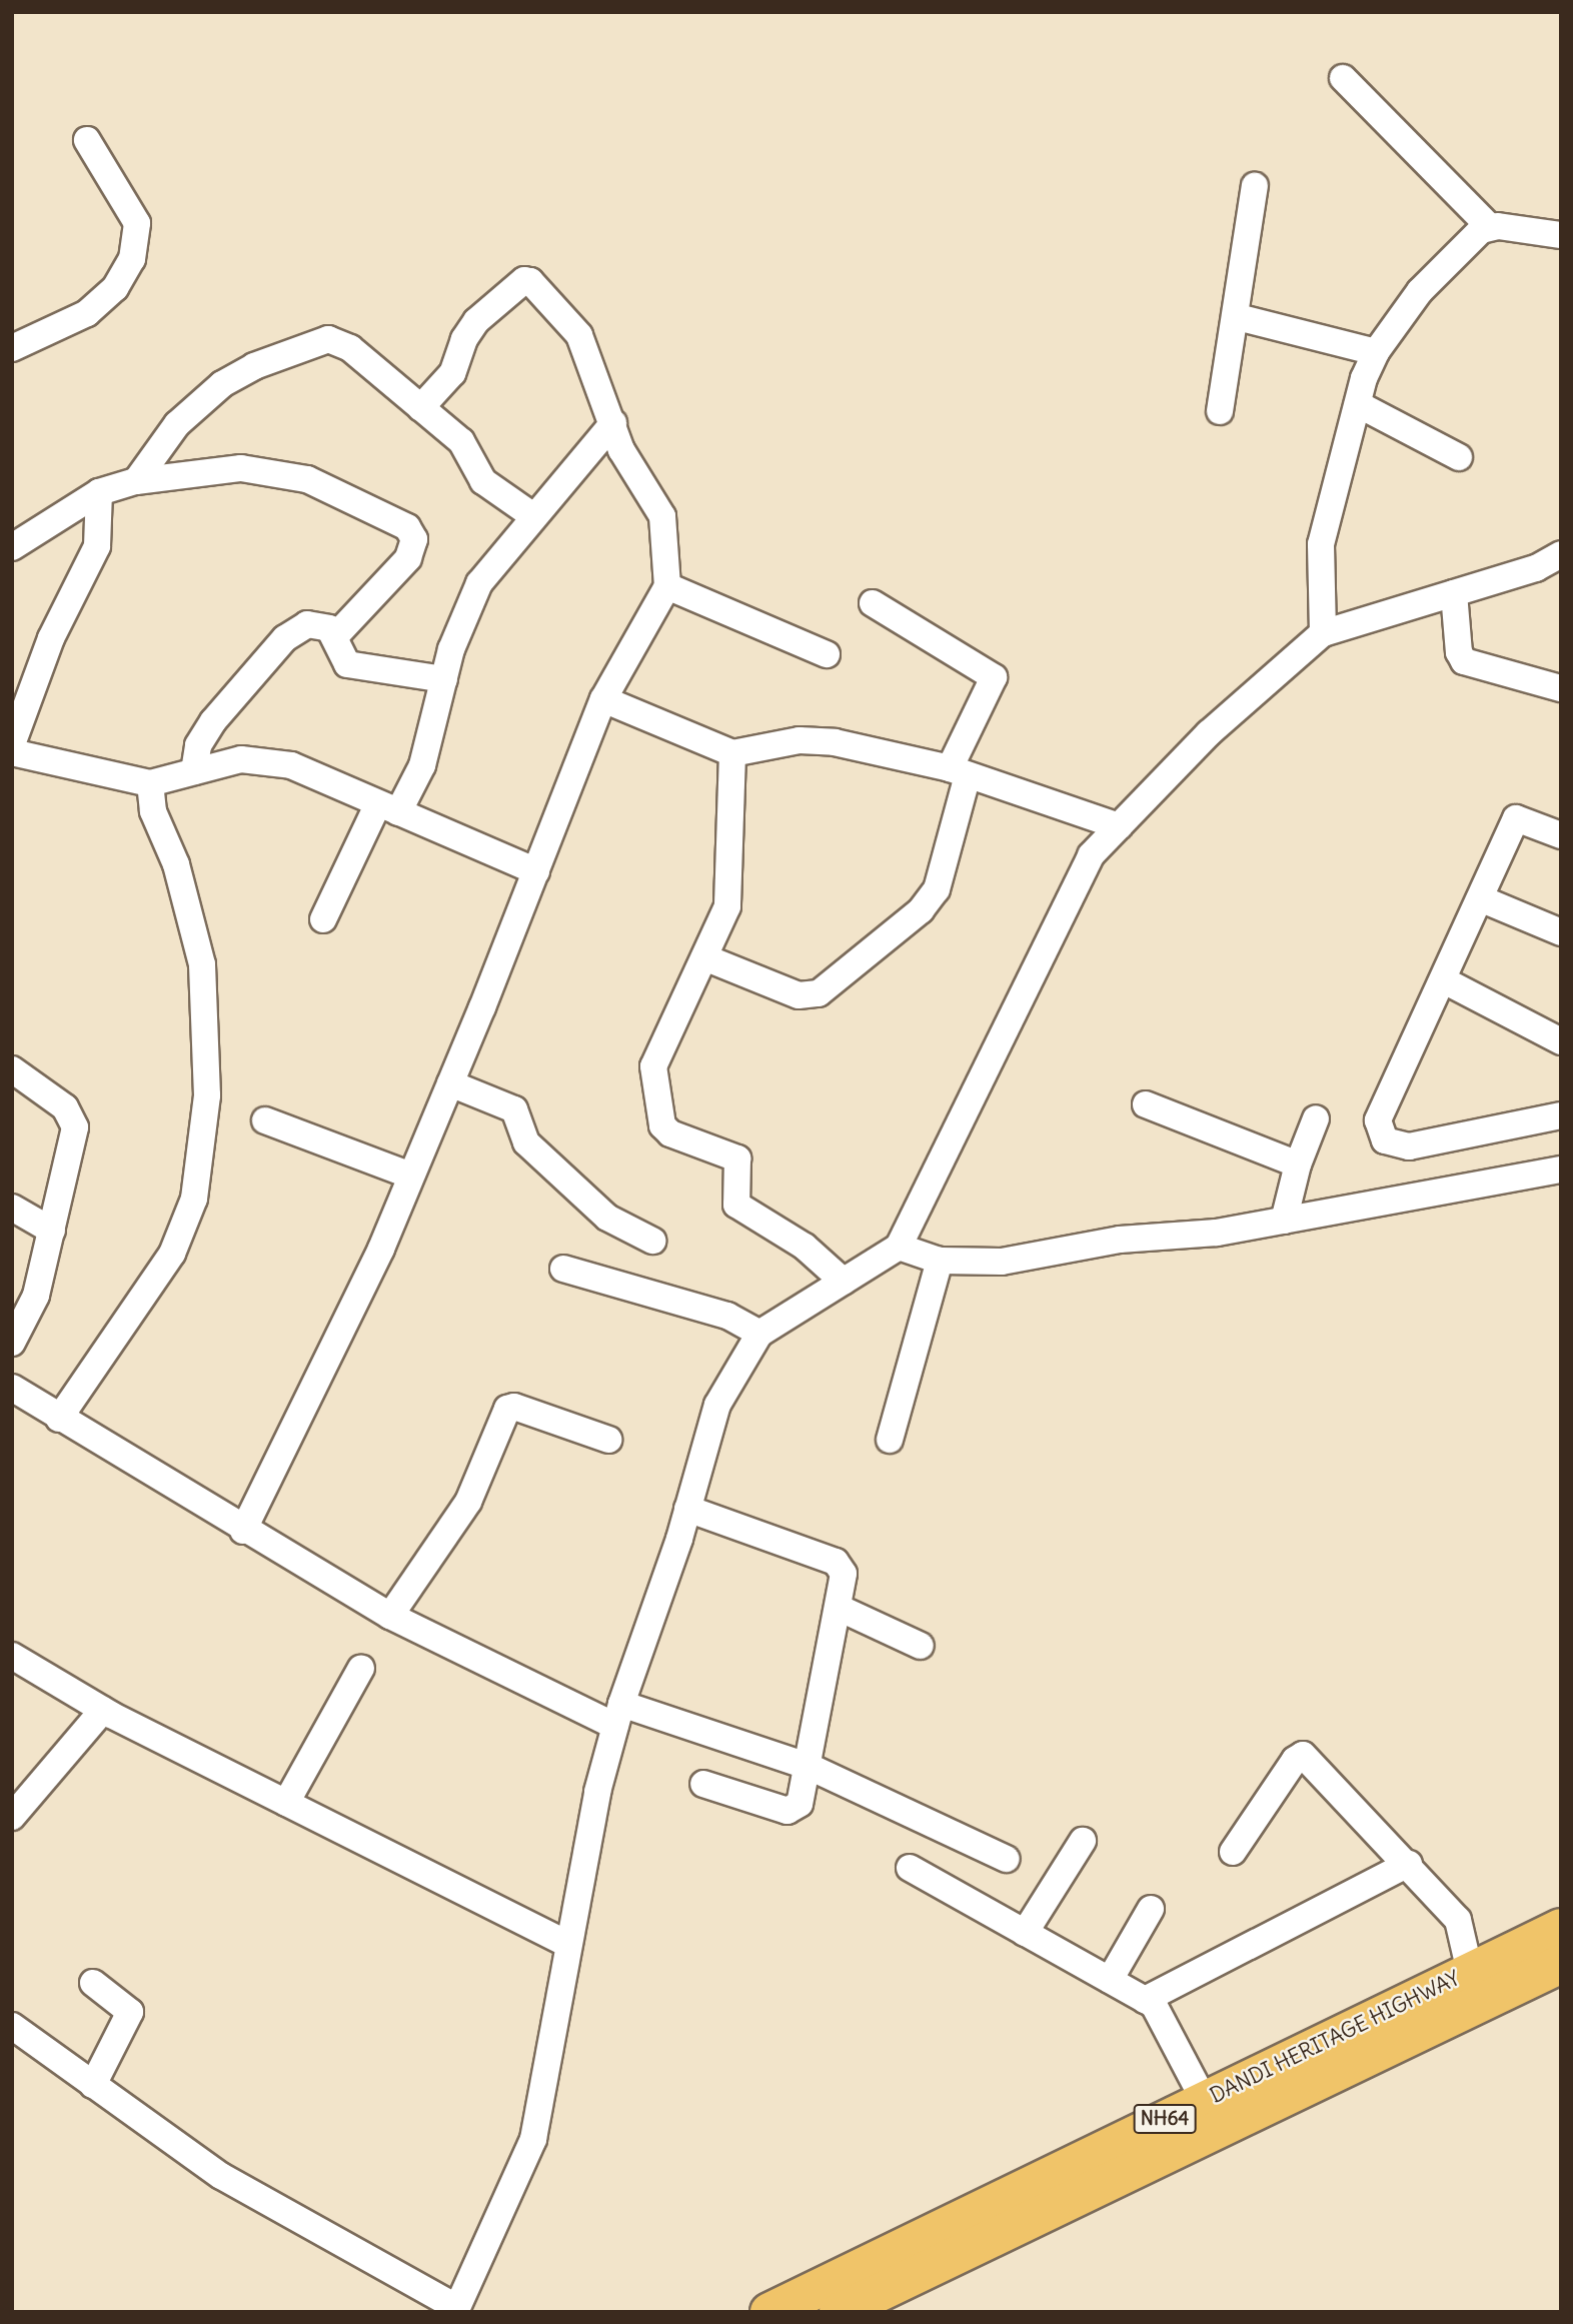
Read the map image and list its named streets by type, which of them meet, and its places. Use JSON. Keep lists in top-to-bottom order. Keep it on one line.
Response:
{"streets":{"highway":["DANDI HERITAGE HIGHWAY","NH64"]}}
